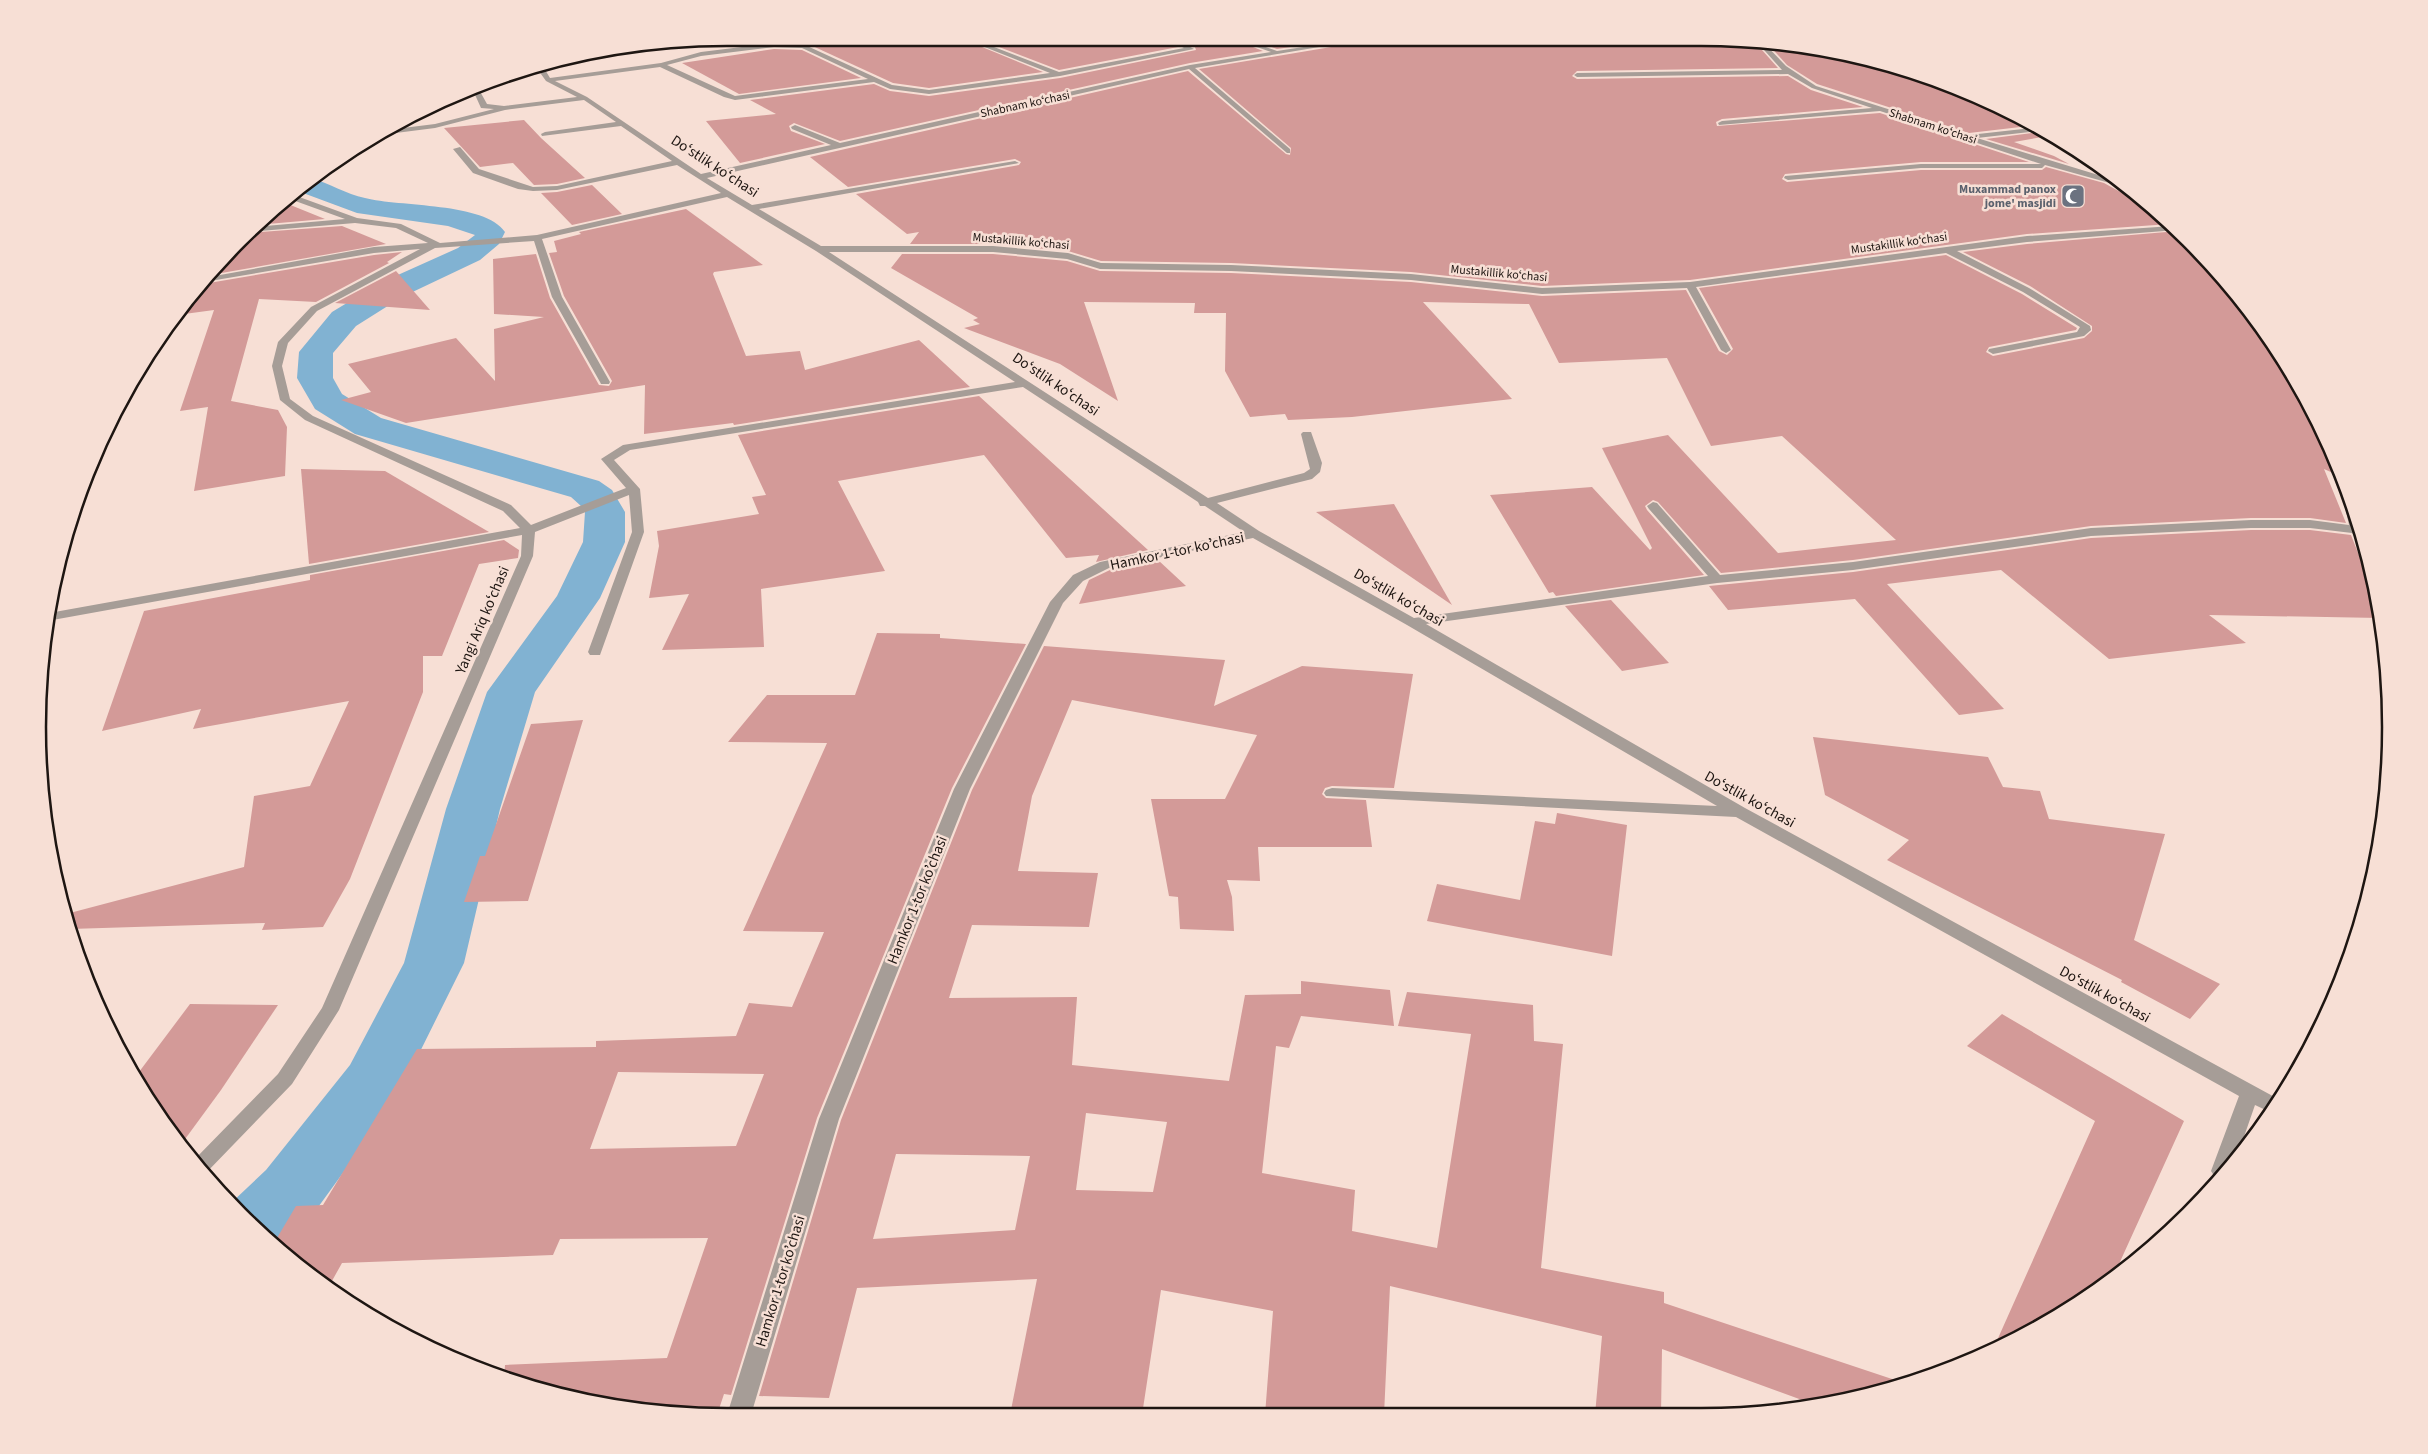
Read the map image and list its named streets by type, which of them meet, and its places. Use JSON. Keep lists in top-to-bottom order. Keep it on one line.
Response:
{"streets":{"street":["Shabnam koʻchasi","Doʻstlik koʻchasi","Mustakillik koʻchasi","Hamkor 1-tor koʼchasi","Yangi Ariq koʻchasi"]},"crossings":[["Shabnam koʻchasi","Doʻstlik koʻchasi"],["Doʻstlik koʻchasi","Mustakillik koʻchasi"],["Doʻstlik koʻchasi","Hamkor 1-tor koʼchasi"]],"places":{"mosque":["Muxammad panox jome' masjidi"]}}
